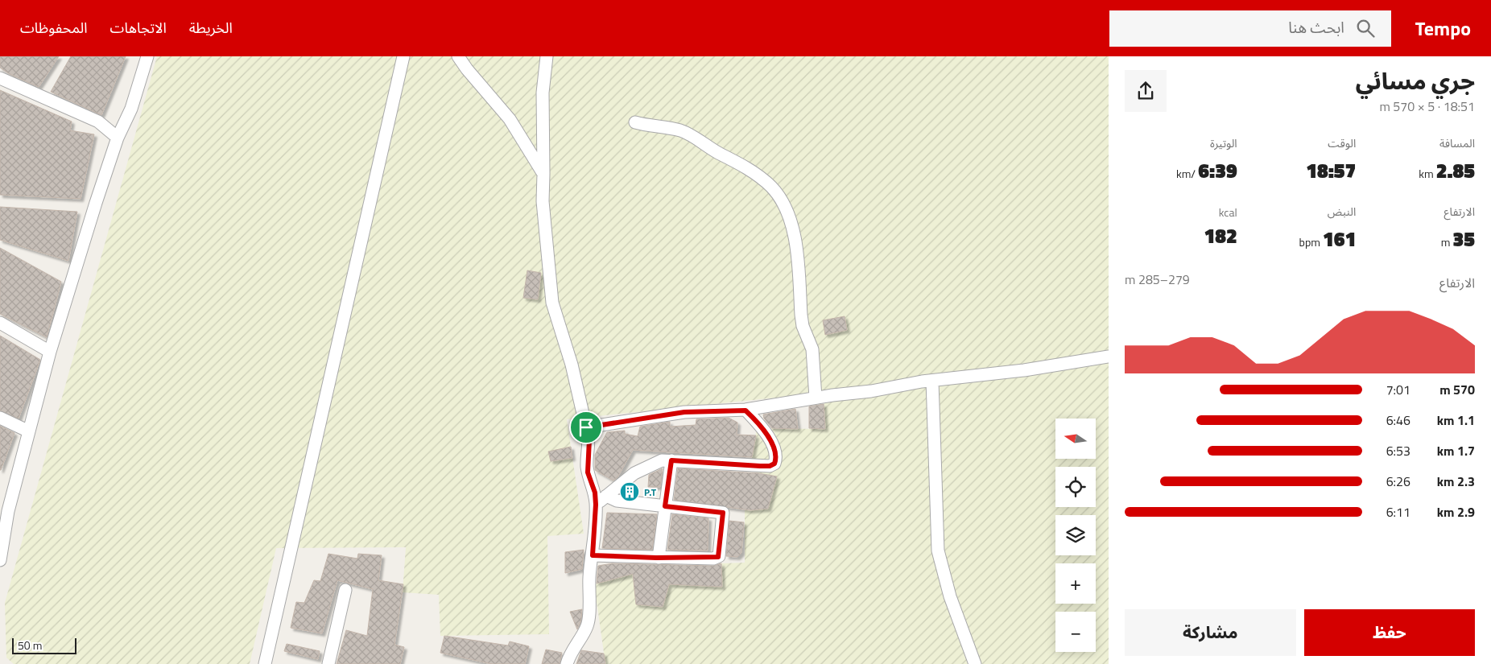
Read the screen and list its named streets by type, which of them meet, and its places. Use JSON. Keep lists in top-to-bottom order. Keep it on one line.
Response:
{"places":{"building":["P.T"]},"scale_bar":"50 m","north":"left","page":{"header":"Tempo","search":"ابحث هنا","nav":["الخريطة","الاتجاهات","المحفوظات"],"heading":["جري مسائي","18:51 · 5 × 570 m"],"stats":[["المسافة","2.85 km"],["الوقت","18:57"],["الوتيرة","6:39 /km"],["الارتفاع","35 m"],["النبض","161 bpm"],["kcal","182"]],"chart":["الارتفاع","279–285 m"],"list":[{"name":"570 m","note":"7:01"},{"name":"1.1 km","note":"6:46"},{"name":"1.7 km","note":"6:53"},{"name":"2.3 km","note":"6:26"},{"name":"2.9 km","note":"6:11"}],"map_buttons":["+","−"],"buttons":["حفظ","مشاركة"],"scale":"50 m"}}
